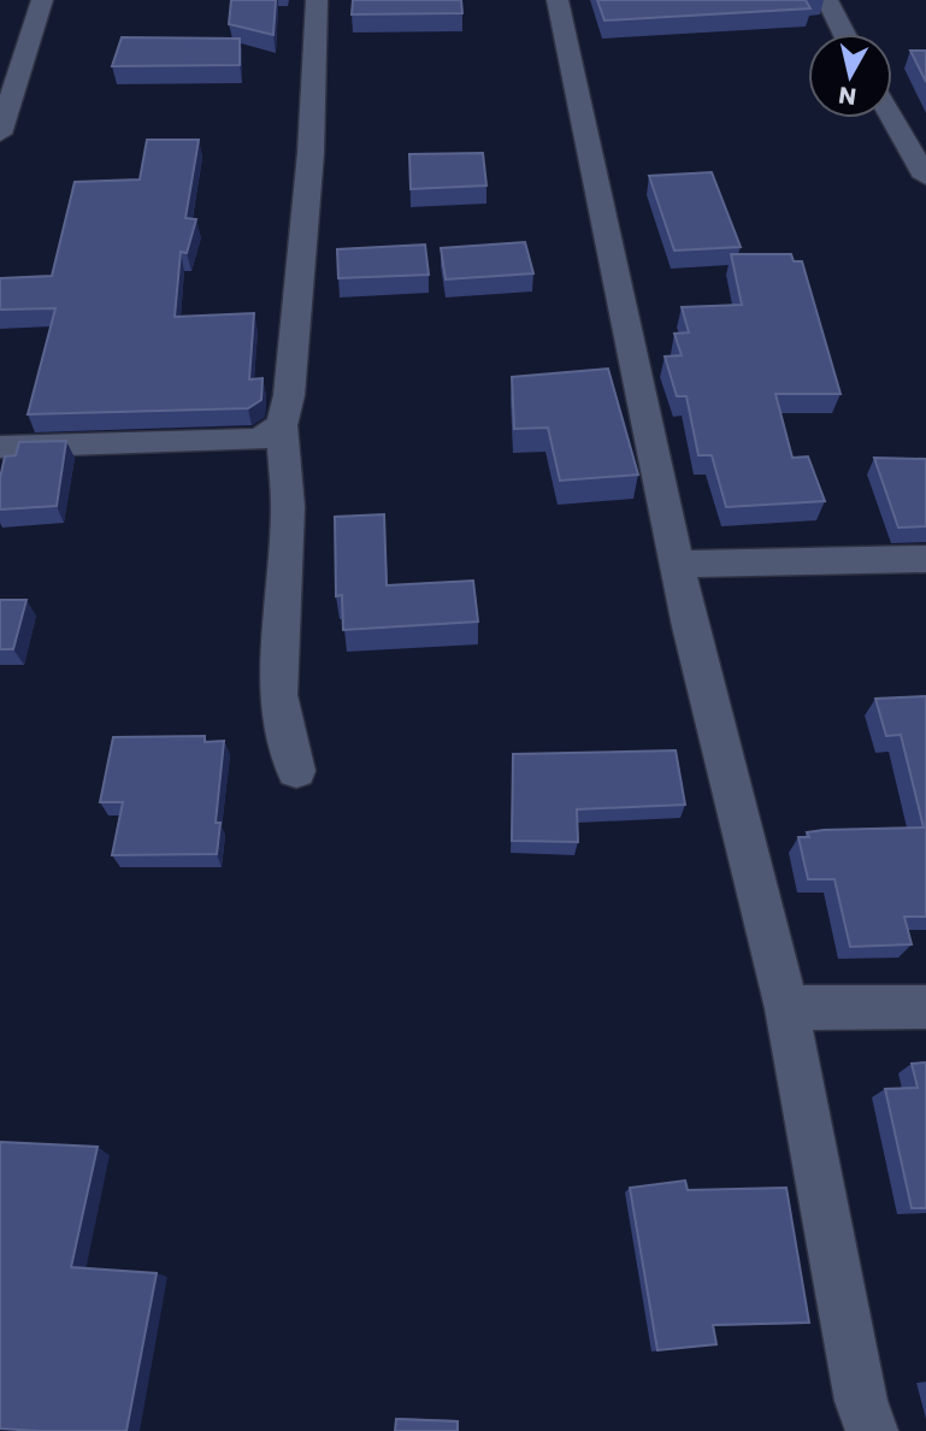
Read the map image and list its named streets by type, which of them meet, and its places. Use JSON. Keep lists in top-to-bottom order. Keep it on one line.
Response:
{"north":"bottom"}
